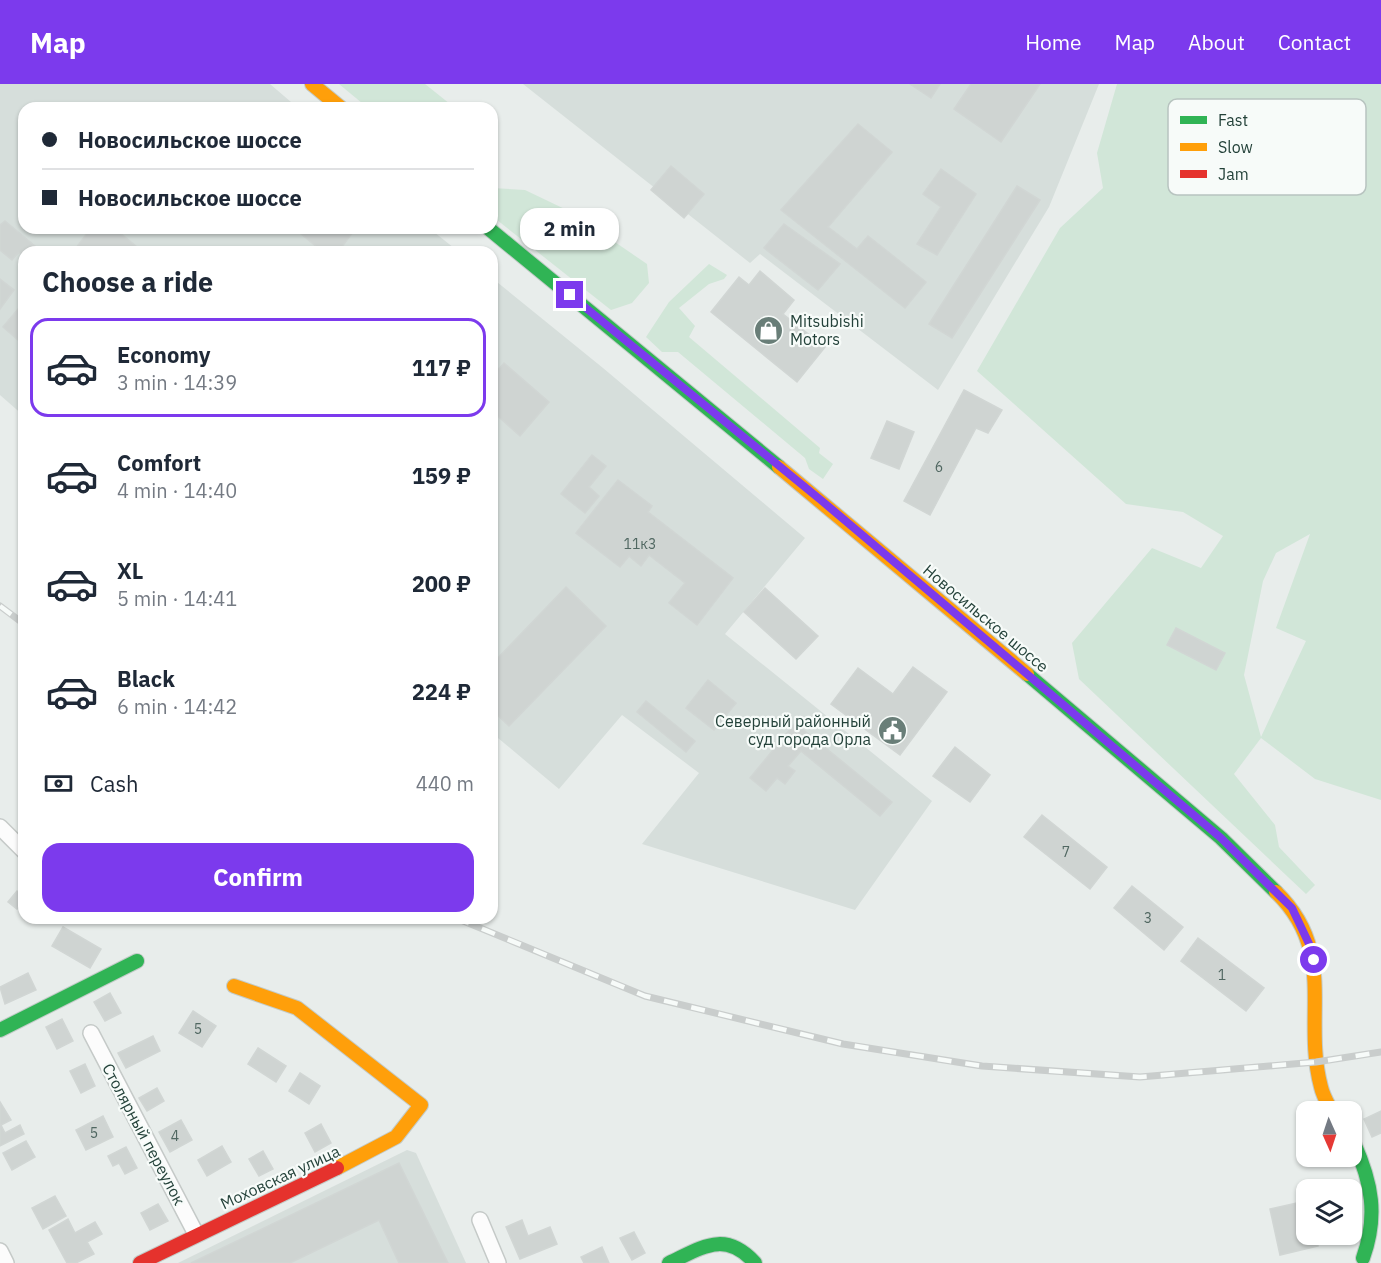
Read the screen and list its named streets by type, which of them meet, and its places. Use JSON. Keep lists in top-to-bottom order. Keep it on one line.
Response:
{"streets":{"street":["Новосильское шоссе","Столярный переулок","Моховская улица"]},"crossings":[["Столярный переулок","Моховская улица"]],"places":{"shop":["Mitsubishi Motors"],"public building":["Северный районный суд города Орла"]},"house_numbers":["6","11к3","7","3","1","5","5","4"],"legend":["Fast","Slow","Jam"],"north":"bottom","page":{"header":"Map","nav":["Home","Map","About","Contact"],"banner":["Новосильское шоссе","Новосильское шоссе"],"bubble":"2 min","heading":"Choose a ride","list":[{"name":"Economy","note":"3 min · 14:39","value":"117 ₽"},{"name":"Comfort","note":"4 min · 14:40","value":"159 ₽"},{"name":"XL","note":"5 min · 14:41","value":"200 ₽"},{"name":"Black","note":"6 min · 14:42","value":"224 ₽"}],"pay":["Cash","440 m"],"buttons":"Confirm"}}
